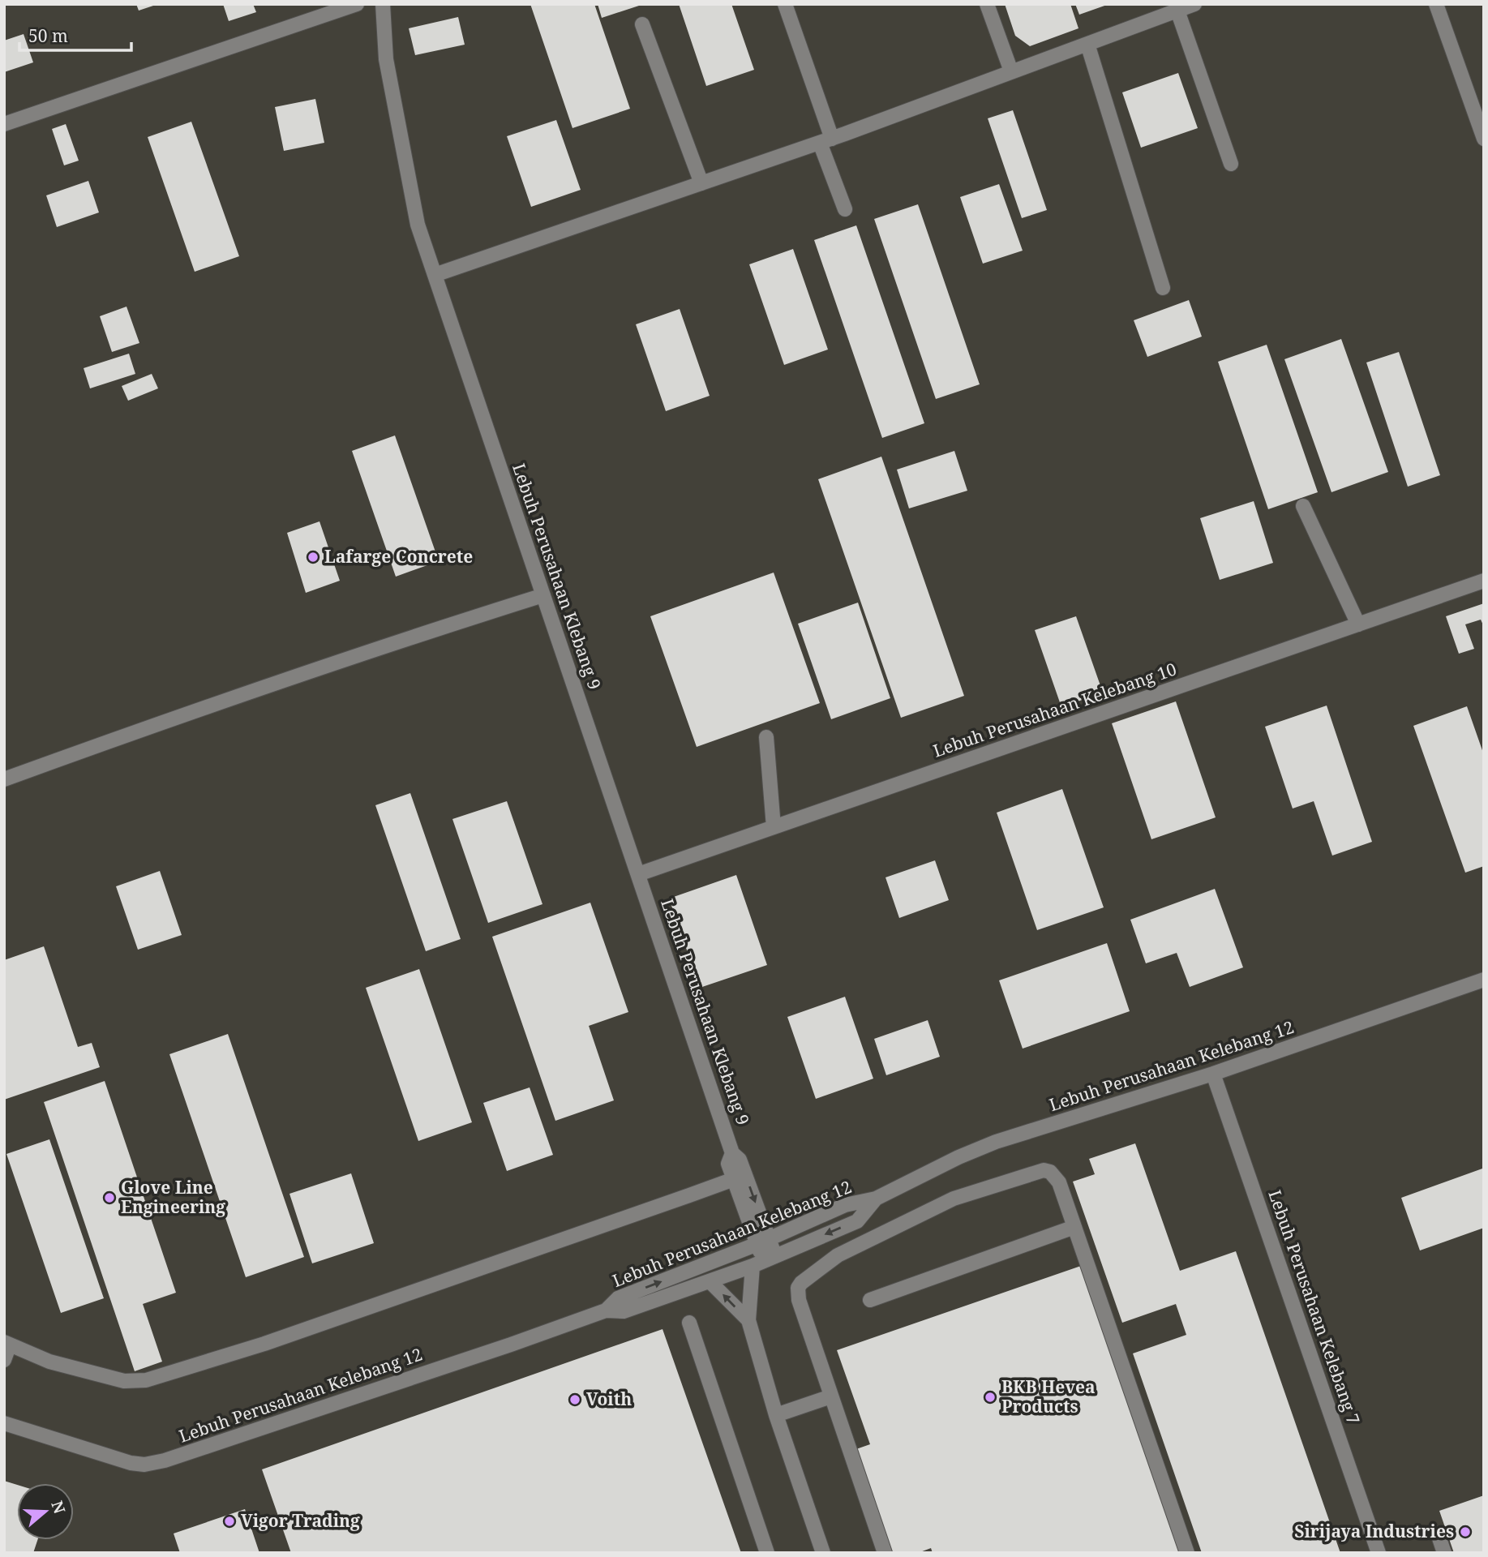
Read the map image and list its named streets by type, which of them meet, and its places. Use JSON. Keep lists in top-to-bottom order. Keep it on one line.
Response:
{"streets":{"street":["Lebuh Perusahaan Klebang 9","Lebuh Perusahaan Kelebang 10","Lebuh Perusahaan Kelebang 12","Lebuh Perusahaan Kelebang 7"]},"crossings":[["Lebuh Perusahaan Klebang 9","Lebuh Perusahaan Kelebang 10"],["Lebuh Perusahaan Klebang 9","Lebuh Perusahaan Kelebang 12"],["Lebuh Perusahaan Kelebang 12","Lebuh Perusahaan Kelebang 7"]],"places":["Lafarge Concrete","Glove Line Engineering","BKB Hevea Products","Voith","Vigor Trading","Sirijaya Industries"],"scale_bar":"50 m","north":"right"}
